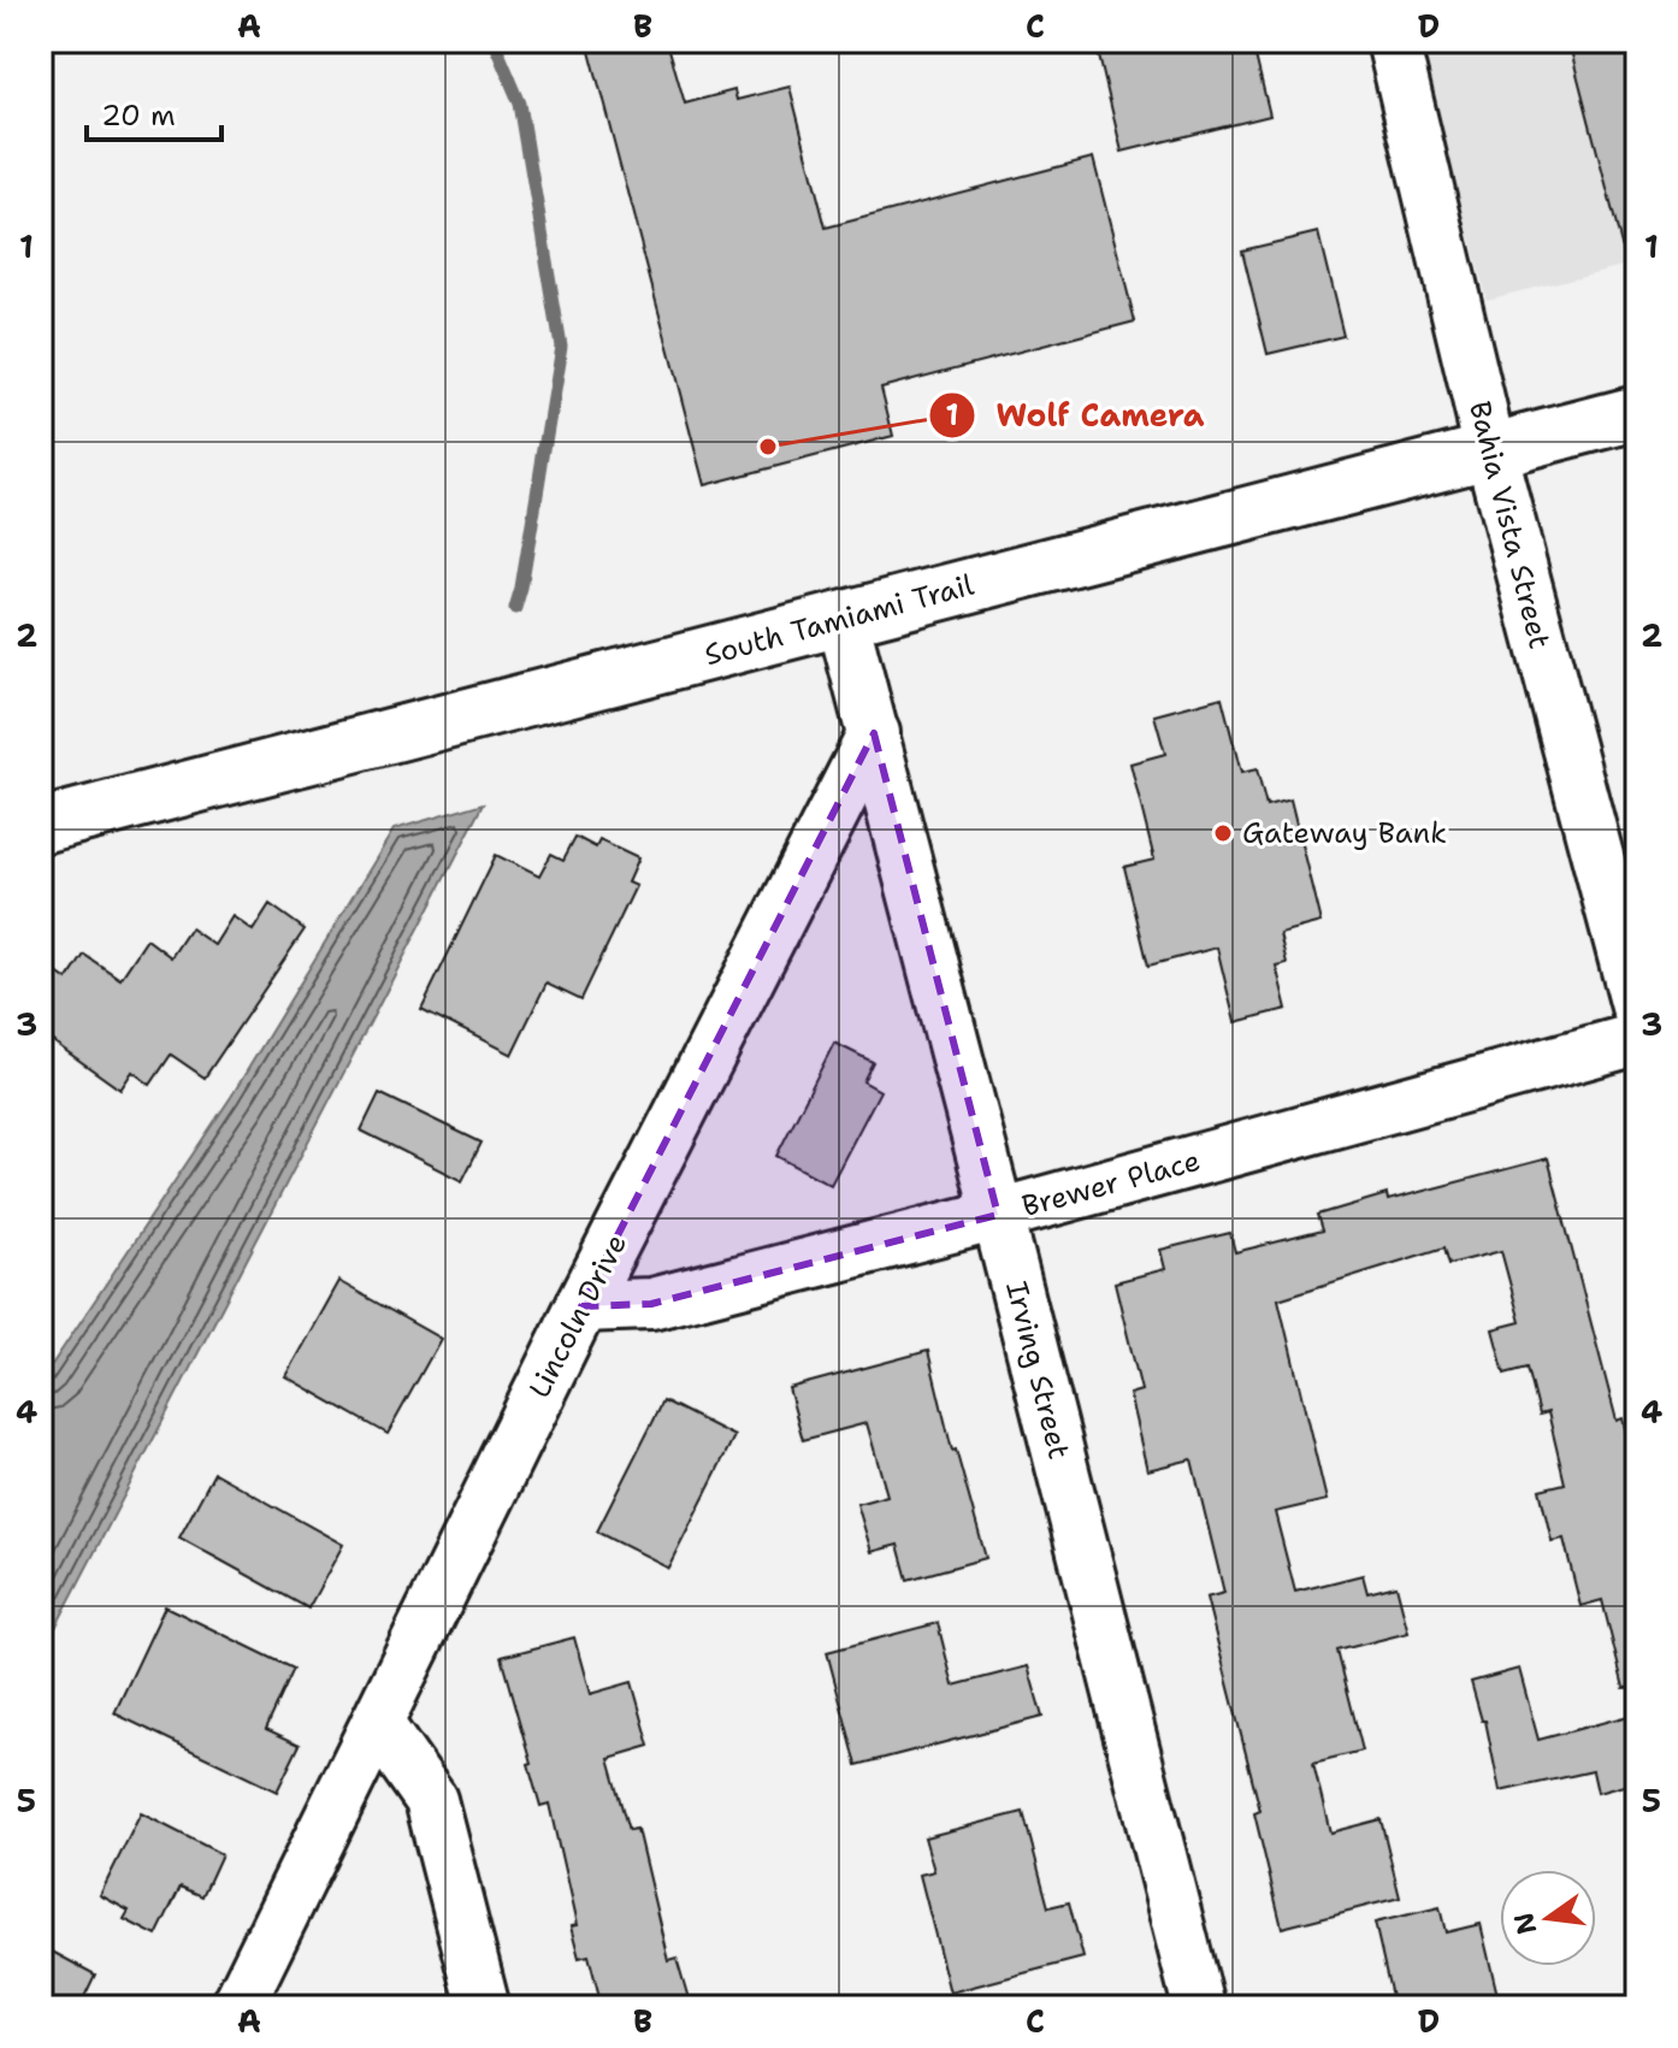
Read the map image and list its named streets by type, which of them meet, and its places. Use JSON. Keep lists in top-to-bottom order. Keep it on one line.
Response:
{"streets":{"main road":["South Tamiami Trail"],"street":["Bahia Vista Street","Brewer Place","Lincoln Drive","Irving Street"]},"crossings":[["Bahia Vista Street","South Tamiami Trail"],["Brewer Place","Lincoln Drive"],["Brewer Place","Irving Street"],["Lincoln Drive","Irving Street"]],"places":["Wolf Camera","Gateway Bank"],"scale_bar":"20 m","north":"left","grid":{"columns":["A","B","C","D"],"rows":["1","2","3","4","5"]}}
